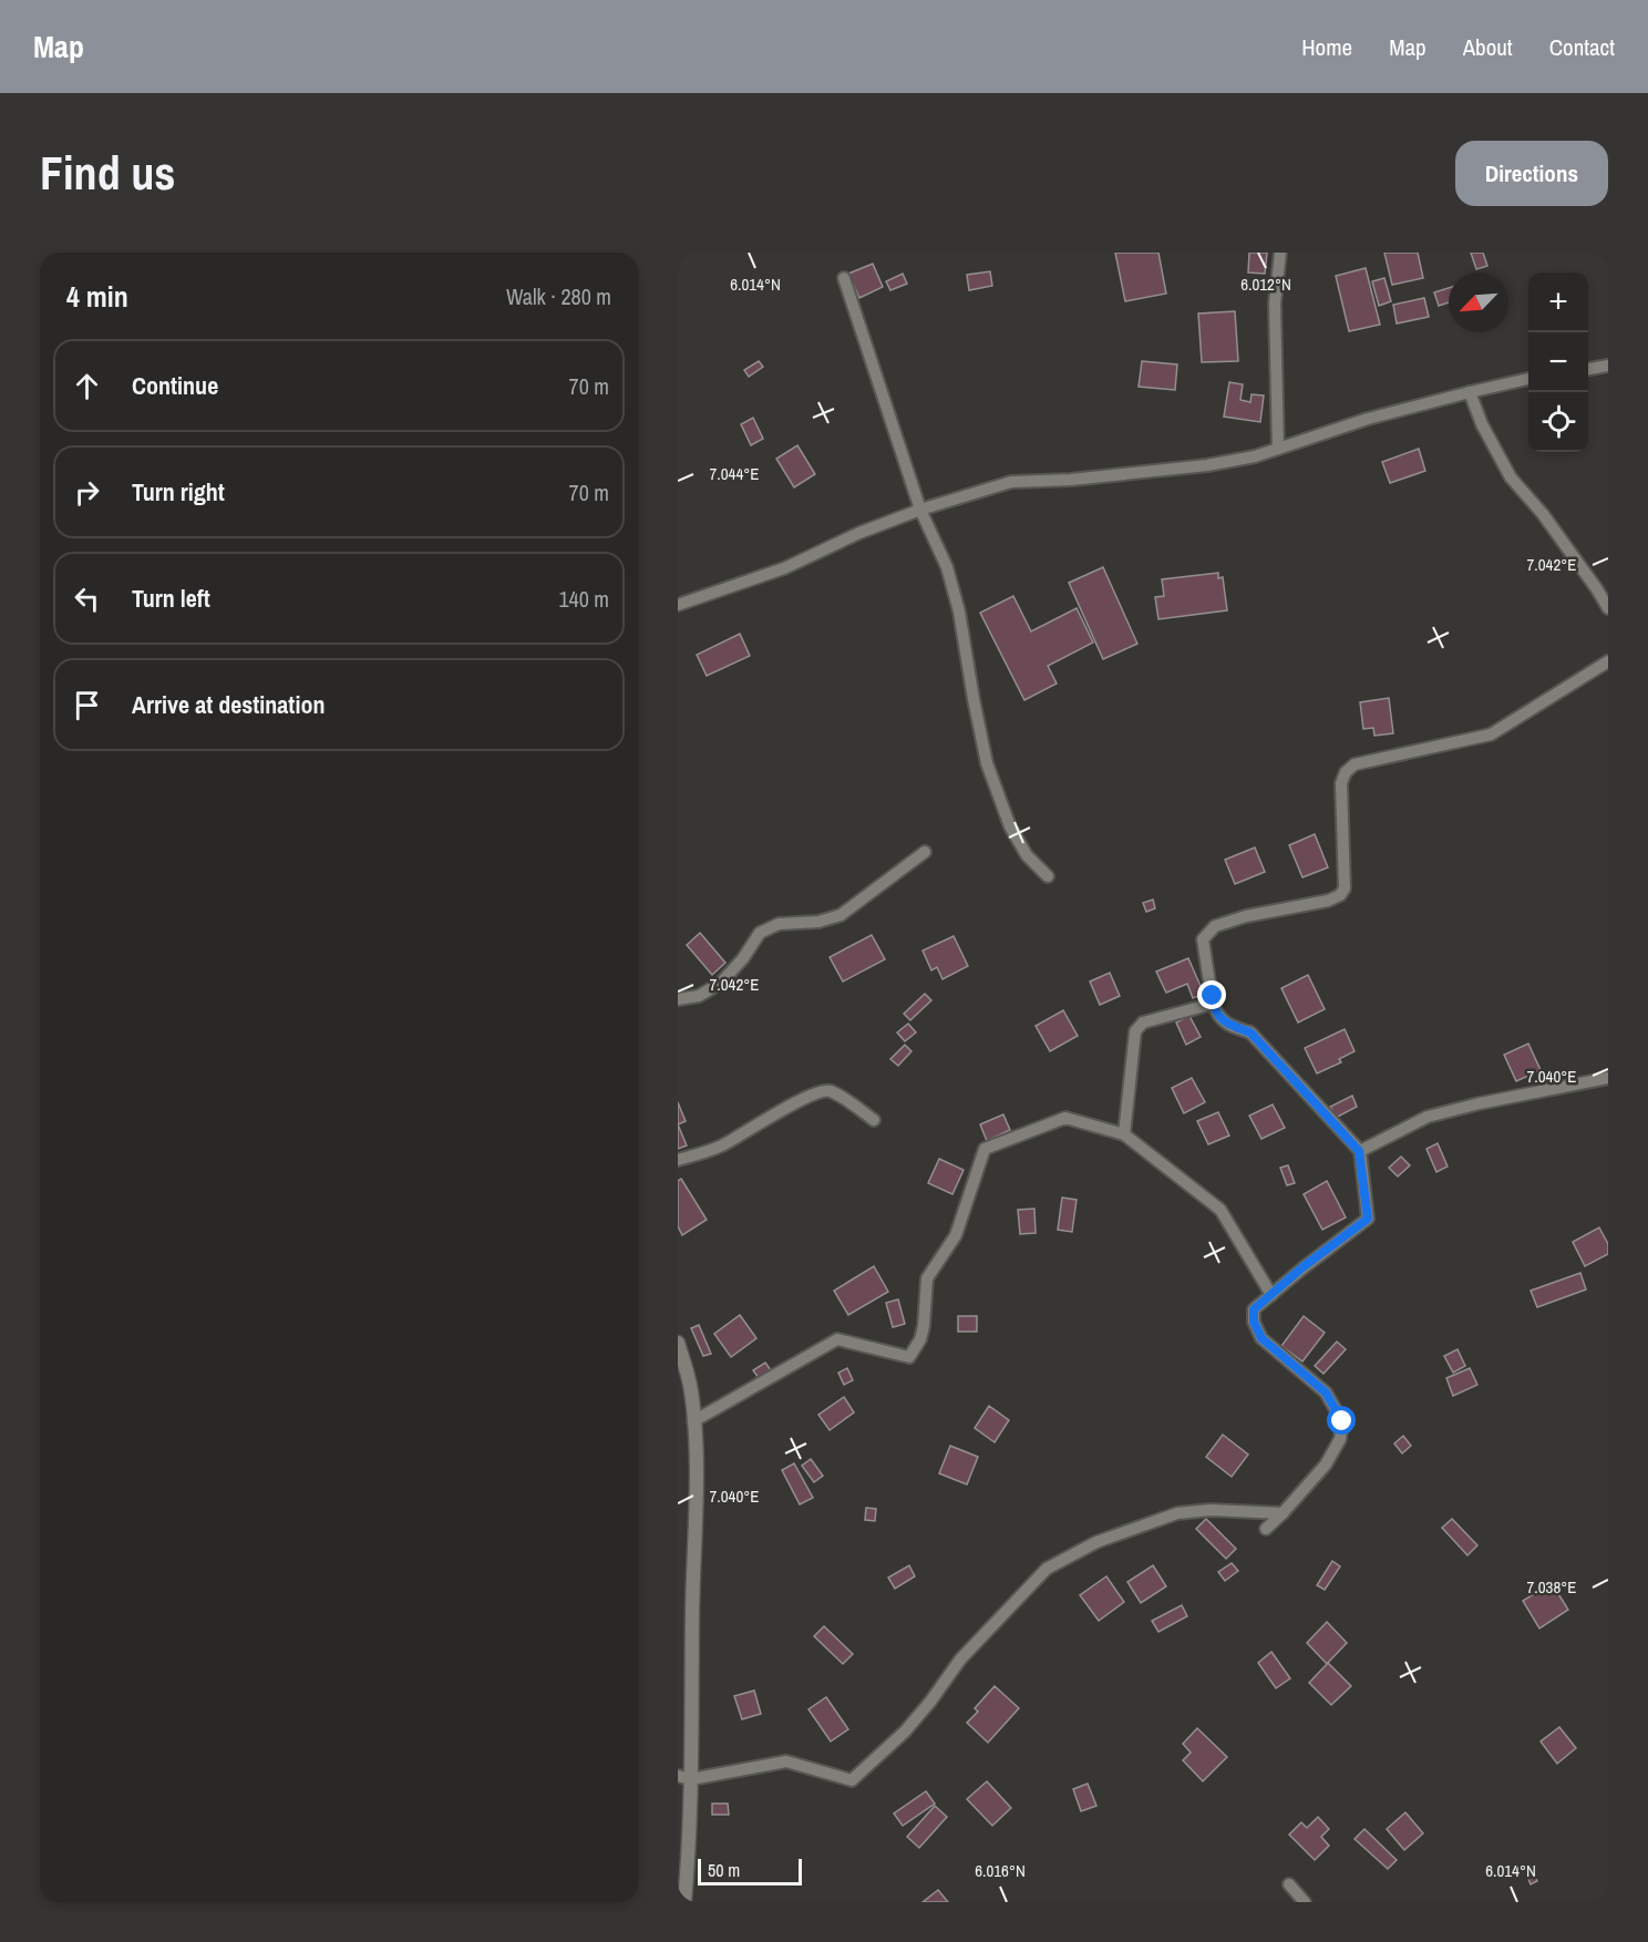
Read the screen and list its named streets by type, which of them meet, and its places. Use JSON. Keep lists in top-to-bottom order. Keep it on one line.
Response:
{"scale_bar":"50 m","north":"bottom left","page":{"header":"Map","nav":["Home","Map","About","Contact"],"buttons":"Directions","title":"Find us","heading":["4 min","Walk · 280 m"],"map_buttons":["+","−"],"list":[["Continue","70 m"],["Turn right","70 m"],["Turn left","140 m"],"Arrive at destination"],"scale":"50 m"},"coordinates":["6.012°N","6.014°N","7.044°E","7.042°E","7.040°E","7.038°E","6.016°N"]}
